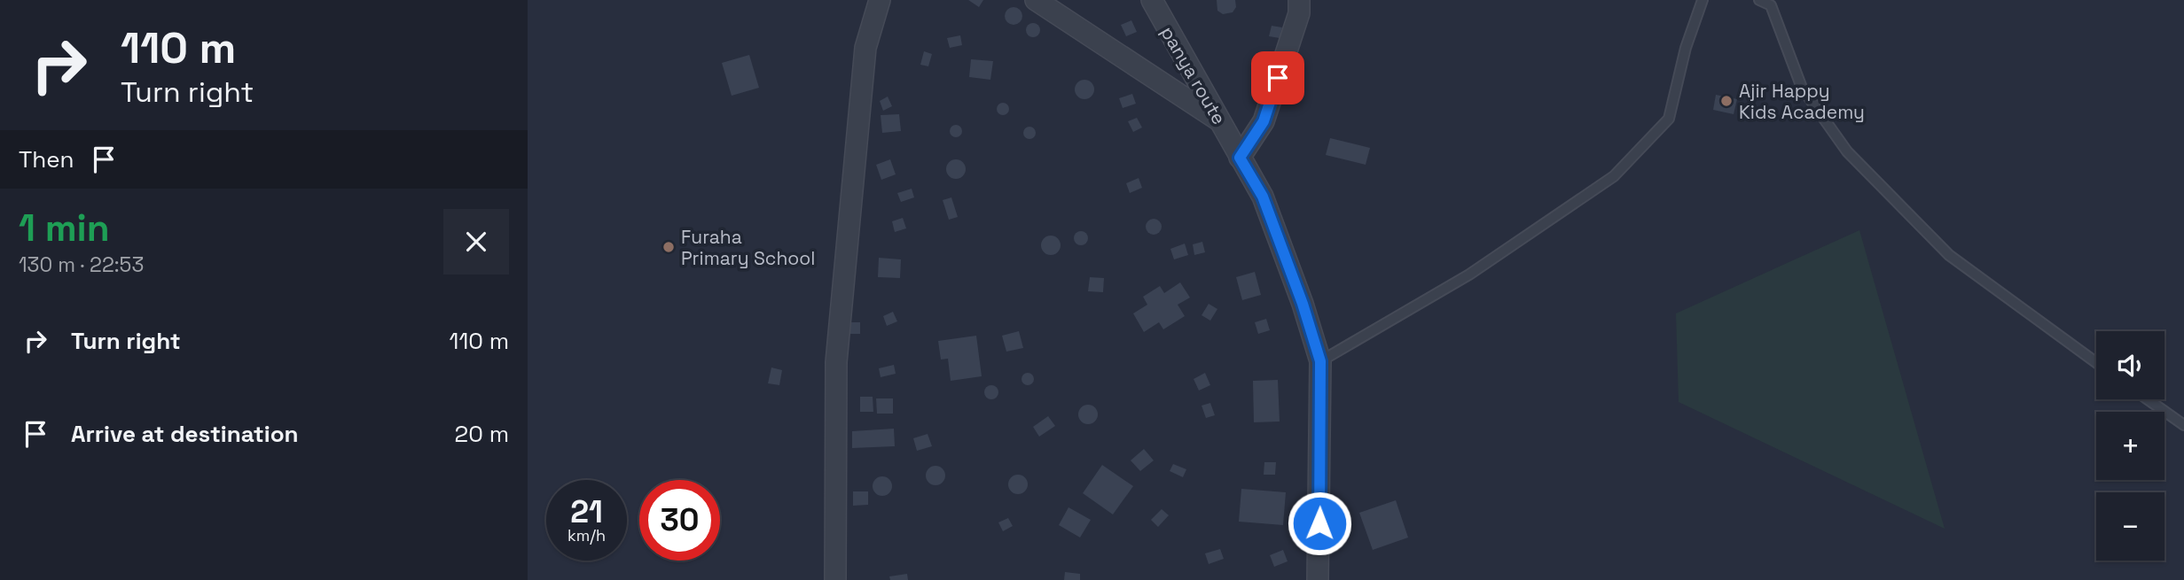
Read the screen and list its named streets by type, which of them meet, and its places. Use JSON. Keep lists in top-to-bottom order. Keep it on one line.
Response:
{"streets":{"street":["panya route"]},"places":["Ajir Happy Kids Academy","Furaha Primary School"],"page":{"turn":["110 m","Turn right"],"then":"Then","heading":["1 min","130 m · 22:53"],"list":[{"name":"Turn right","value":"110 m"},{"name":"Arrive at destination","value":"20 m"}],"map_buttons":["+","−"],"speed":"21 km/h","limit":"30"}}
